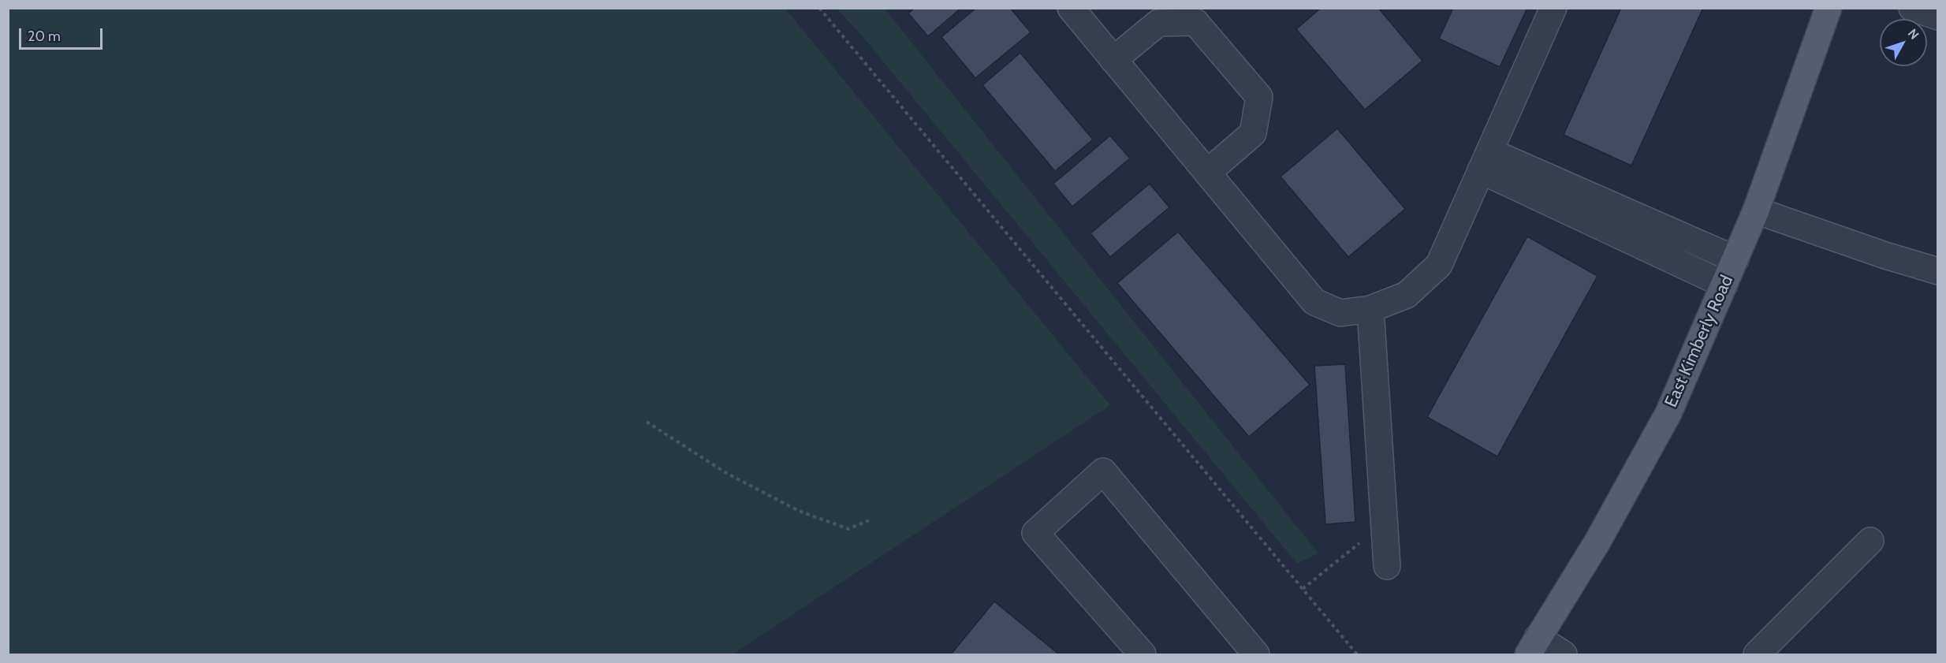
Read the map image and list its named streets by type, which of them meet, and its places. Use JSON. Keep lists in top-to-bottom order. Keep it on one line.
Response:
{"streets":{"main road":["East Kimberly Road"]},"scale_bar":"20 m","north":"top right"}
